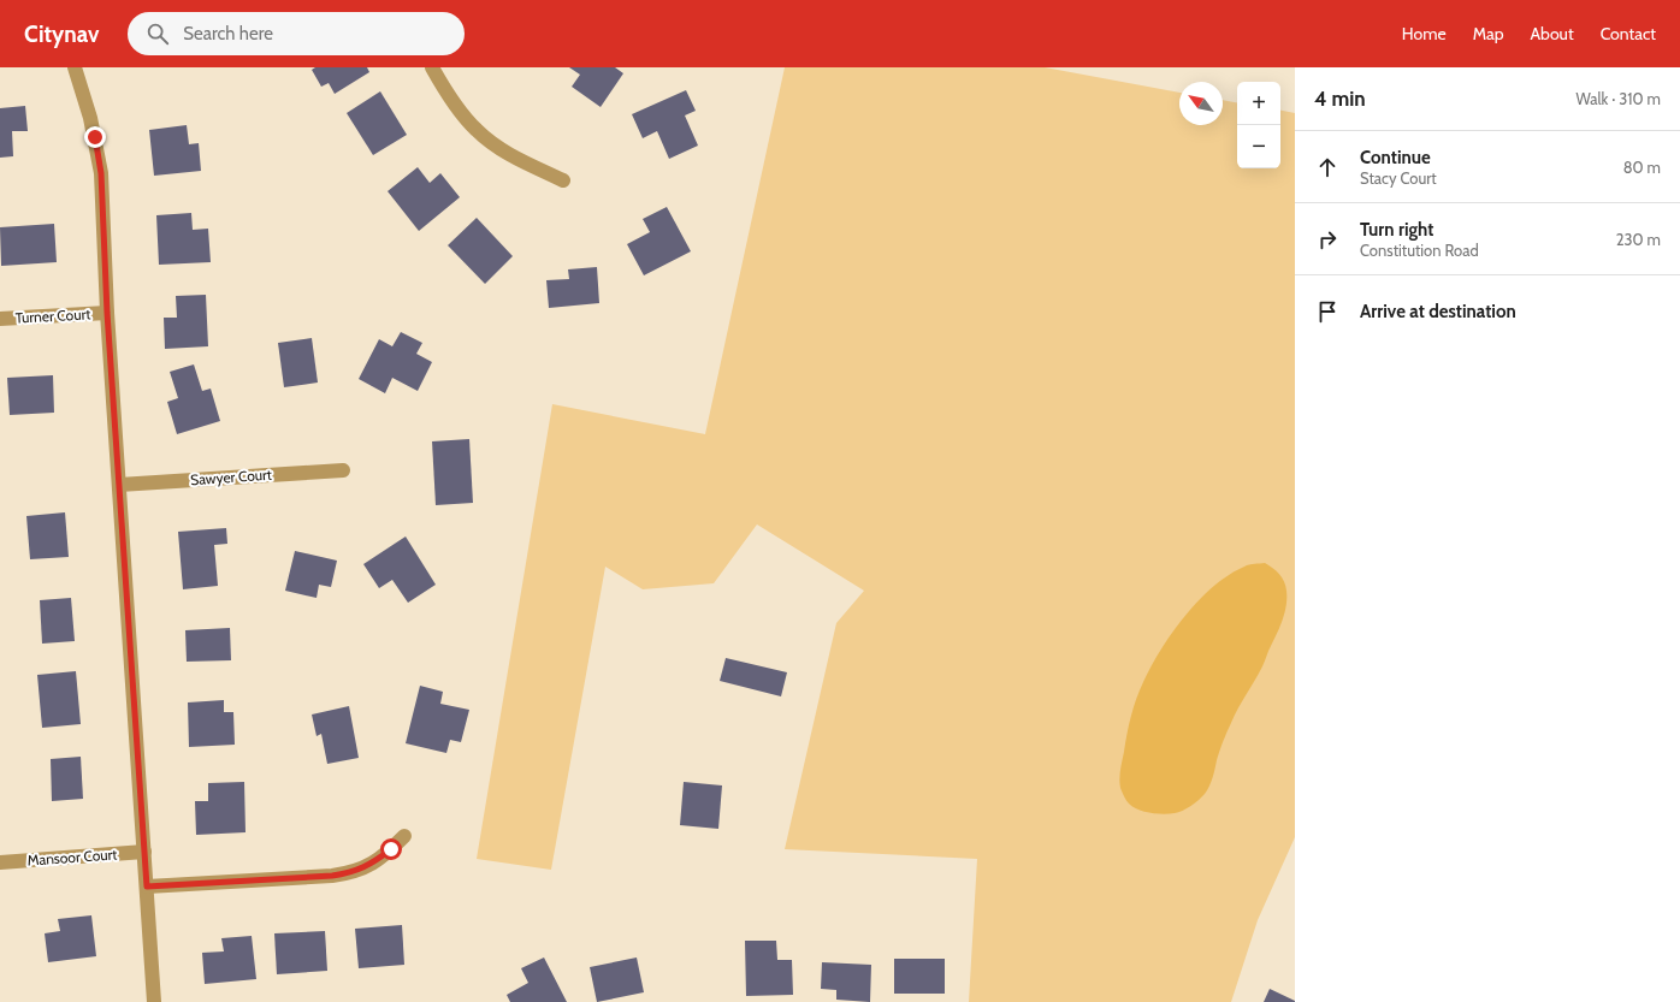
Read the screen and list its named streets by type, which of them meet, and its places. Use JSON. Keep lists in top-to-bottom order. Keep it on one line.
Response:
{"streets":{"street":["Turner Court","Sawyer Court","Mansoor Court"]},"north":"top left","page":{"header":"Citynav","search":"Search here","nav":["Home","Map","About","Contact"],"heading":["4 min","Walk · 310 m"],"map_buttons":["+","−"],"list":[["Continue","Stacy Court","80 m"],["Turn right","Constitution Road","230 m"],"Arrive at destination"]}}
